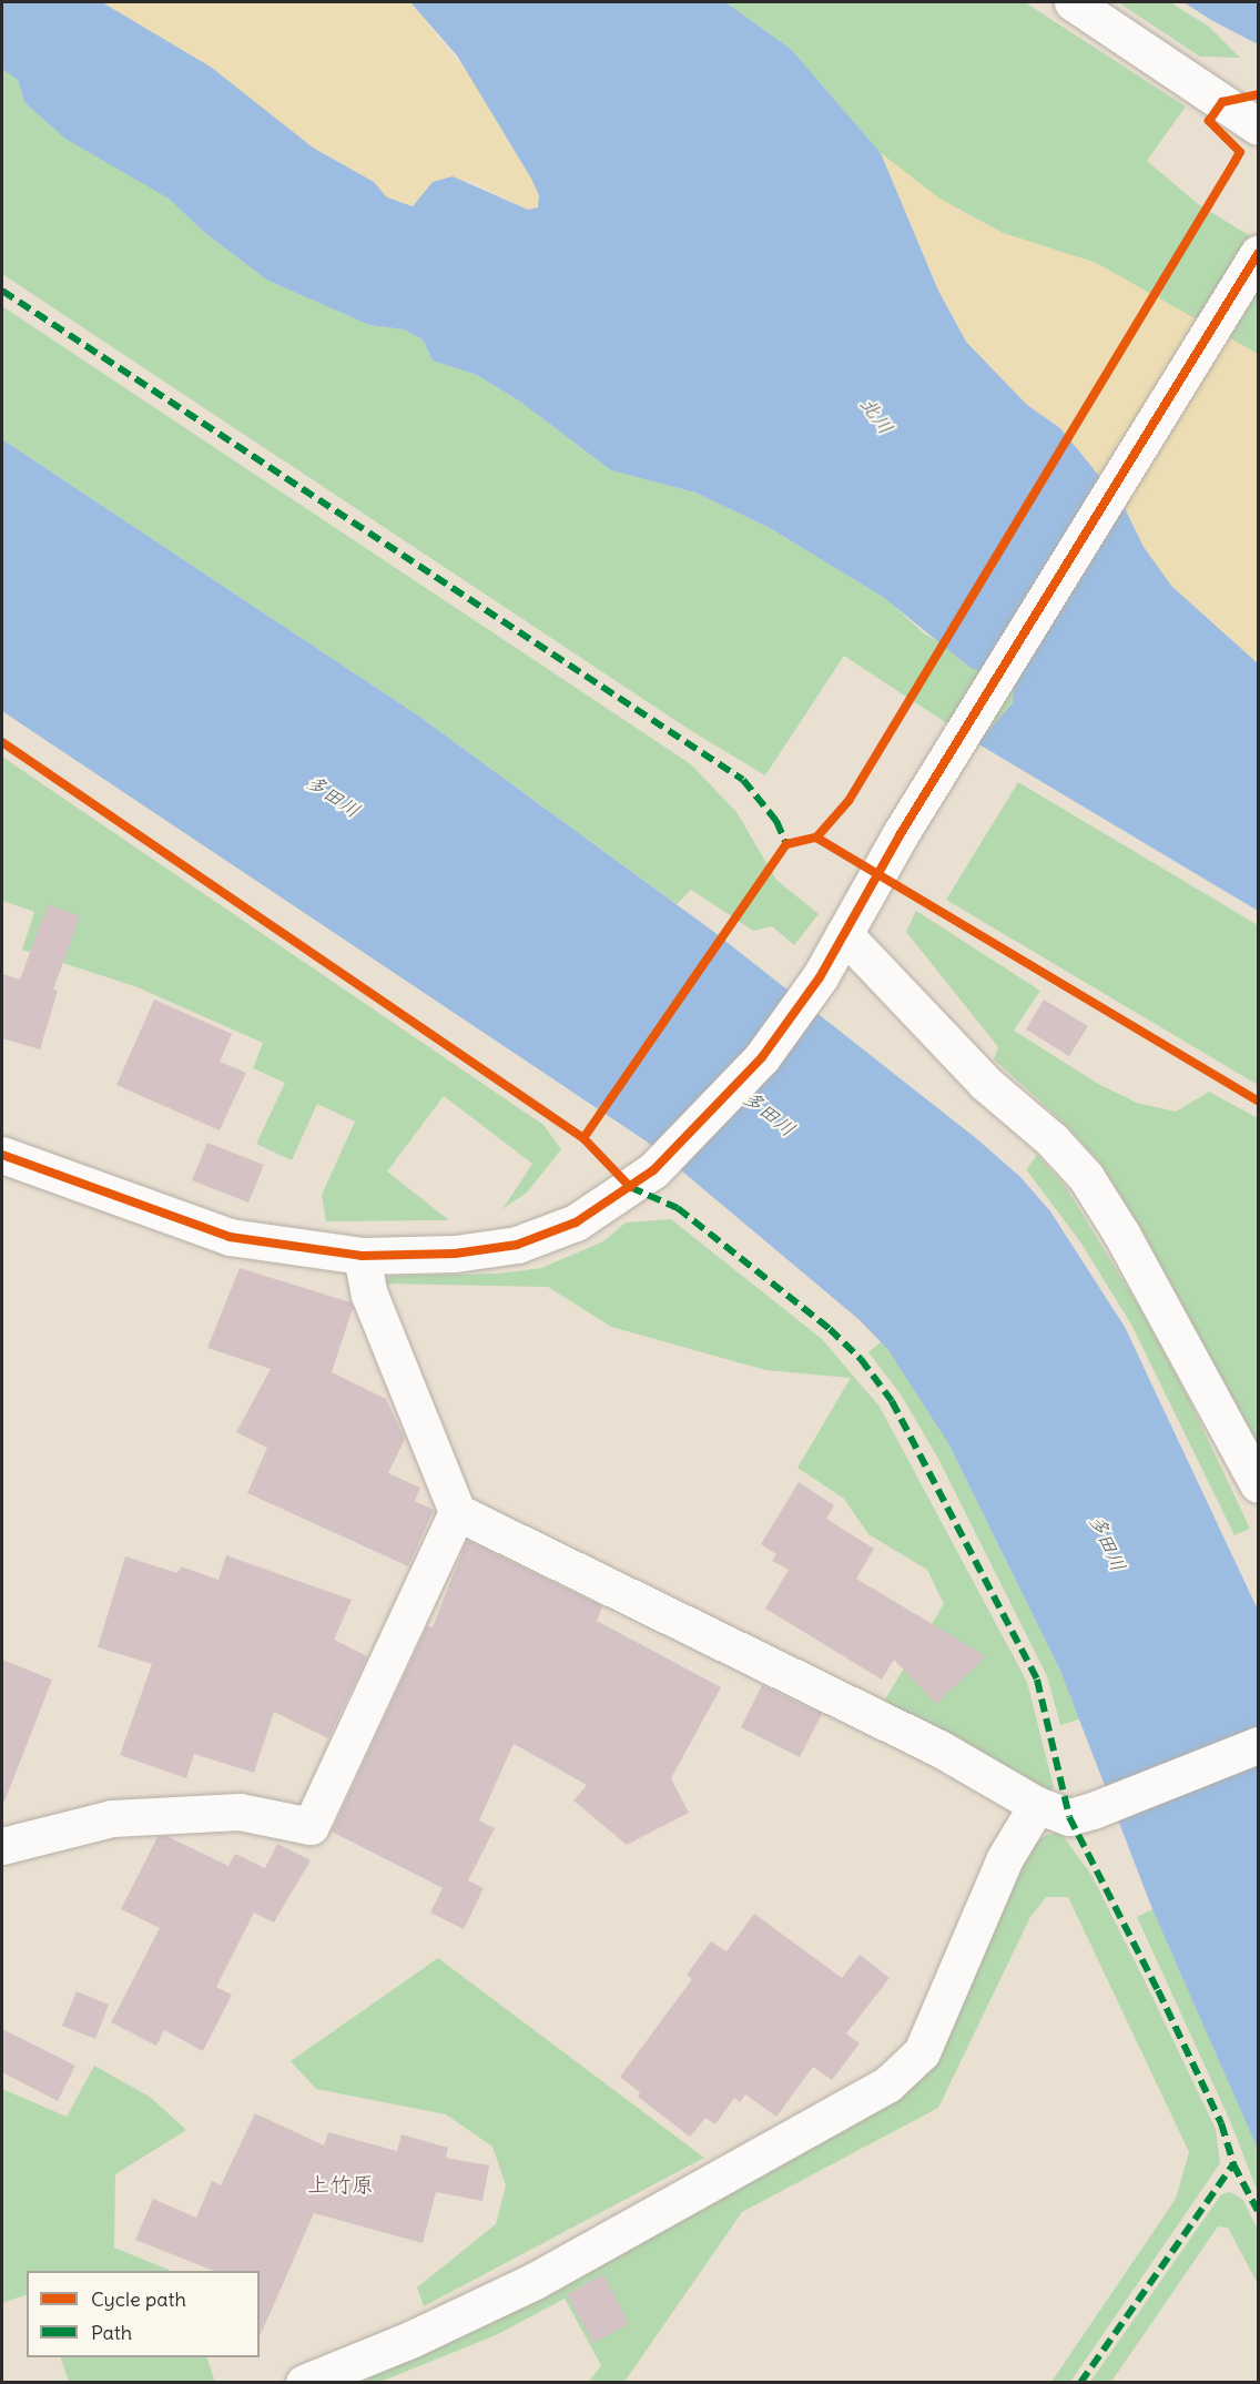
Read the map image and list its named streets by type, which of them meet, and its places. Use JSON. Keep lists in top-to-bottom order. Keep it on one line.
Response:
{"districts":["上竹原"],"water":["北川","多田川"],"legend":["Cycle path","Path"]}
